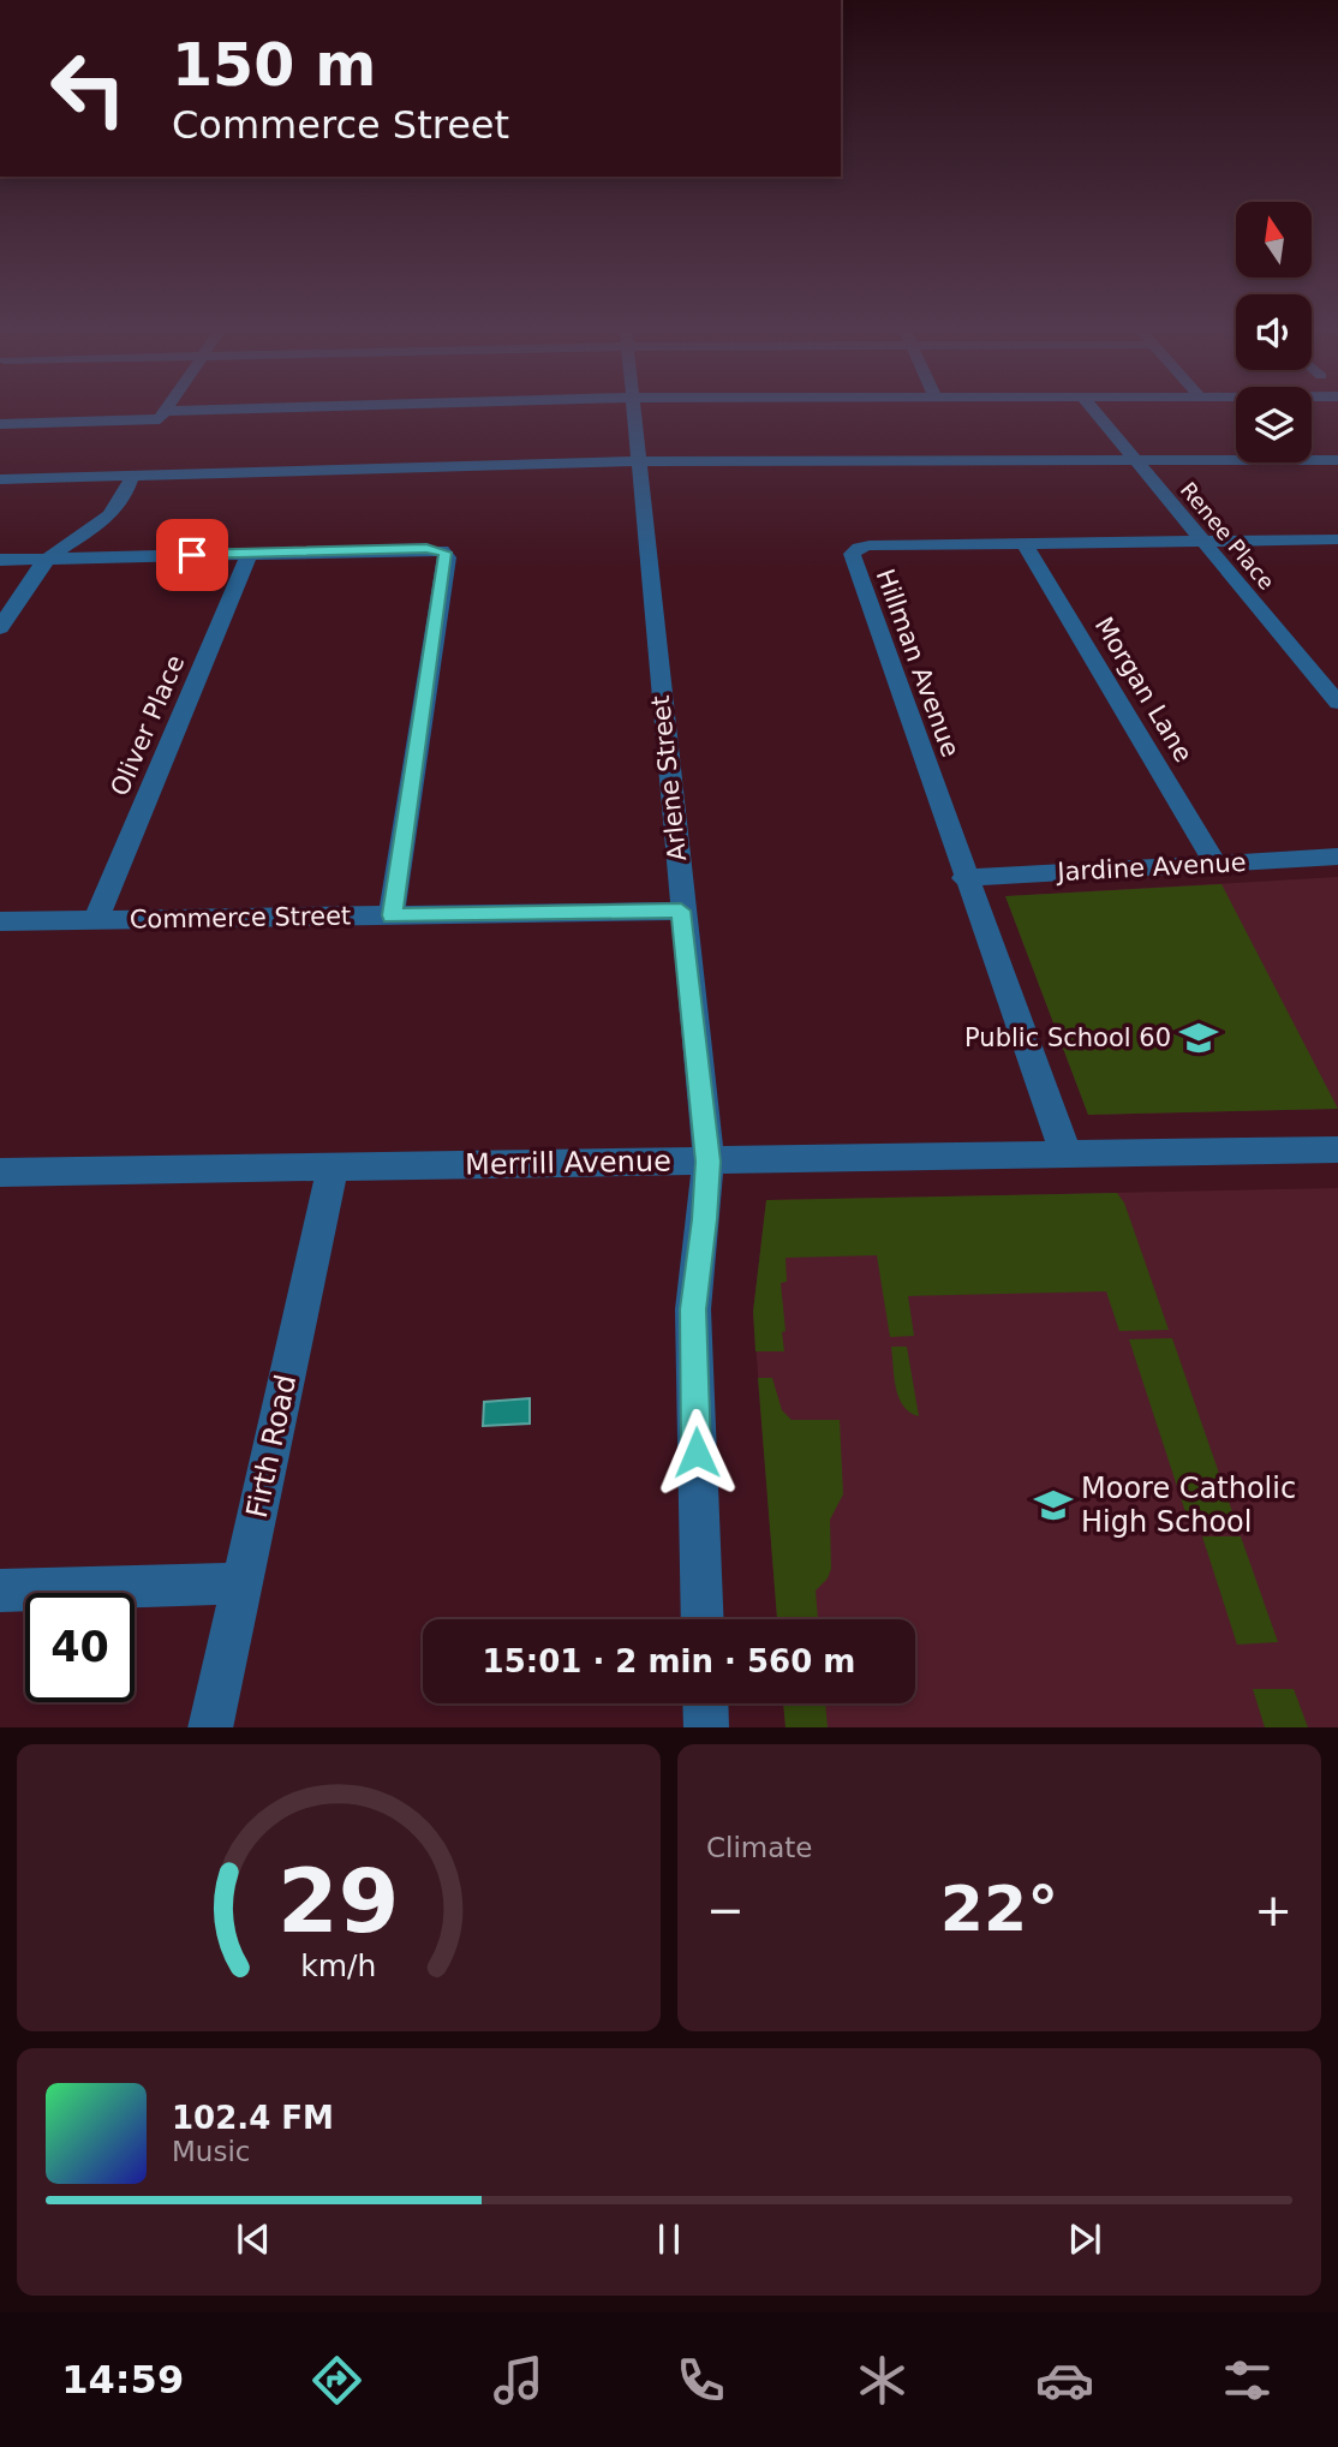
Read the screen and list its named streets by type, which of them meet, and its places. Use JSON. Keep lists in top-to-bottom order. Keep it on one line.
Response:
{"streets":{"street":["Renee Place","Hillman Avenue","Morgan Lane","Oliver Place","Arlene Street","Jardine Avenue","Commerce Street","Merrill Avenue","Firth Road"]},"crossings":[["Renee Place","Hillman Avenue"],["Hillman Avenue","Morgan Lane"],["Hillman Avenue","Jardine Avenue"],["Hillman Avenue","Merrill Avenue"],["Morgan Lane","Jardine Avenue"],["Oliver Place","Commerce Street"],["Arlene Street","Commerce Street"],["Arlene Street","Merrill Avenue"],["Merrill Avenue","Firth Road"]],"places":{"school or university":["Public School 60","Moore Catholic High School"]},"north":"top","page":{"turn":["150 m","Commerce Street"],"limit":"40","trip":"15:01 · 2 min · 560 m","tile":"Climate","heat":["−","22°","+"],"song":["102.4 FM","Music"],"tabs":"14:59","gauge":["29","km/h"]}}
